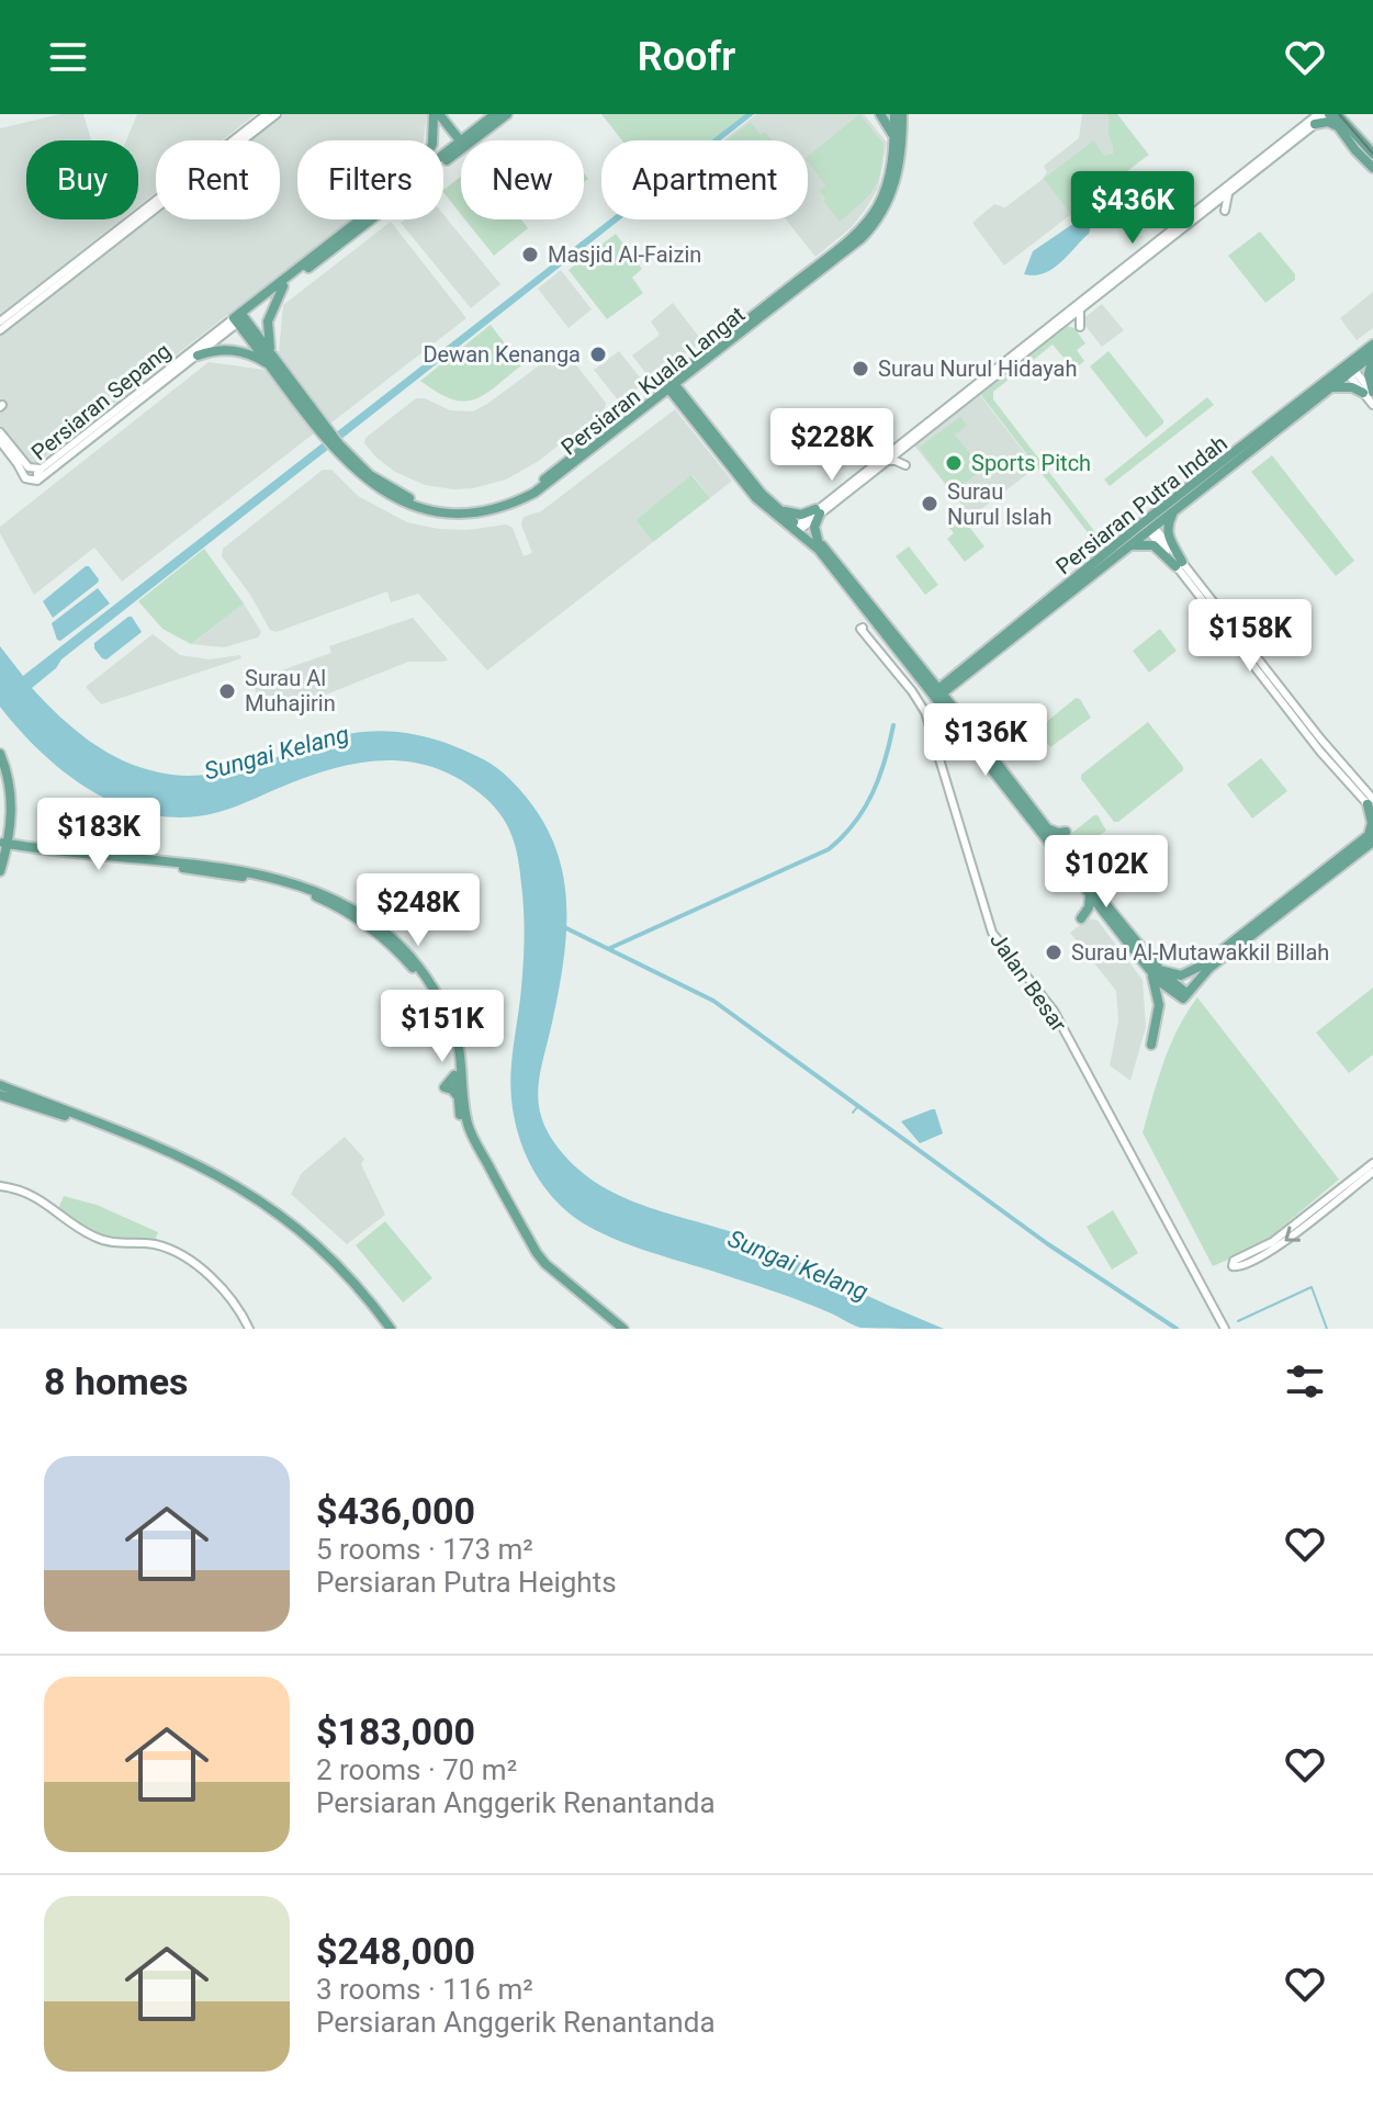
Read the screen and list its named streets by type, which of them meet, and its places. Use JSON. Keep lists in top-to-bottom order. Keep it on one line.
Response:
{"streets":{"main road":["Persiaran Kuala Langat","Persiaran Sepang","Persiaran Putra Indah"],"street":["Jalan Besar"]},"water":["Sungai Kelang"],"places":["Masjid Al-Faizin","Dewan Kenanga","Surau Nurul Hidayah","Sports Pitch","Surau Nurul Islah","Surau Al Muhajirin","Surau Al-Mutawakkil Billah"],"page":{"header":"Roofr","chip":["Buy","Rent","Filters","New","Apartment"],"price":["$436K","$228K","$158K","$136K","$183K","$102K","$248K","$151K"],"heading":"8 homes","list":[{"name":"$436,000","note":"5 rooms · 173 m² · Persiaran Putra Heights"},{"name":"$183,000","note":"2 rooms · 70 m² · Persiaran Anggerik Renantanda"},{"name":"$248,000","note":"3 rooms · 116 m² · Persiaran Anggerik Renantanda"}]}}
